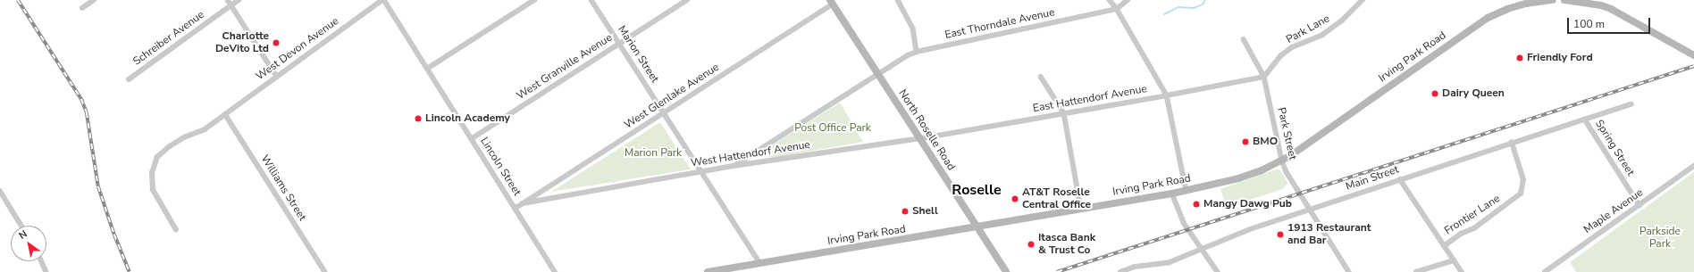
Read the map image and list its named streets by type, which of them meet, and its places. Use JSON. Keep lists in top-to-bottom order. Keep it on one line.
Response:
{"streets":{"main road":["Irving Park Road","North Roselle Road"],"street":["East Thorndale Avenue","Park Lane","Schreiber Avenue","West Devon Avenue","Marion Street","West Granville Avenue","West Glenlake Avenue","East Hattendorf Avenue","Park Street","Spring Street","West Hattendorf Avenue","Lincoln Street","Main Street","Williams Street","Maple Avenue","Frontier Lane"]},"crossings":[["East Thorndale Avenue","North Roselle Road"],["East Thorndale Avenue","West Hattendorf Avenue"],["Park Lane","East Hattendorf Avenue"],["Park Lane","Park Street"],["West Devon Avenue","Lincoln Street"],["West Devon Avenue","Williams Street"],["Marion Street","Irving Park Road"],["Marion Street","West Granville Avenue"],["Marion Street","West Glenlake Avenue"],["Marion Street","West Hattendorf Avenue"],["Irving Park Road","North Roselle Road"],["Irving Park Road","Park Street"],["West Granville Avenue","Lincoln Street"],["West Glenlake Avenue","North Roselle Road"],["West Glenlake Avenue","West Hattendorf Avenue"],["West Glenlake Avenue","Lincoln Street"],["East Hattendorf Avenue","North Roselle Road"],["East Hattendorf Avenue","Park Street"],["East Hattendorf Avenue","West Hattendorf Avenue"],["North Roselle Road","West Hattendorf Avenue"],["Park Street","Main Street"],["Spring Street","Main Street"],["Spring Street","Maple Avenue"],["Main Street","Frontier Lane"]],"districts":["Roselle"],"parks":["Post Office Park","Marion Park","Parkside Park"],"places":["Charlotte DeVito Ltd","Friendly Ford","Dairy Queen","Lincoln Academy","BMO","AT&T Roselle Central Office","Mangy Dawg Pub","Shell","1913 Restaurant and Bar","Itasca Bank & Trust Co"],"scale_bar":"100 m","north":"top left"}
